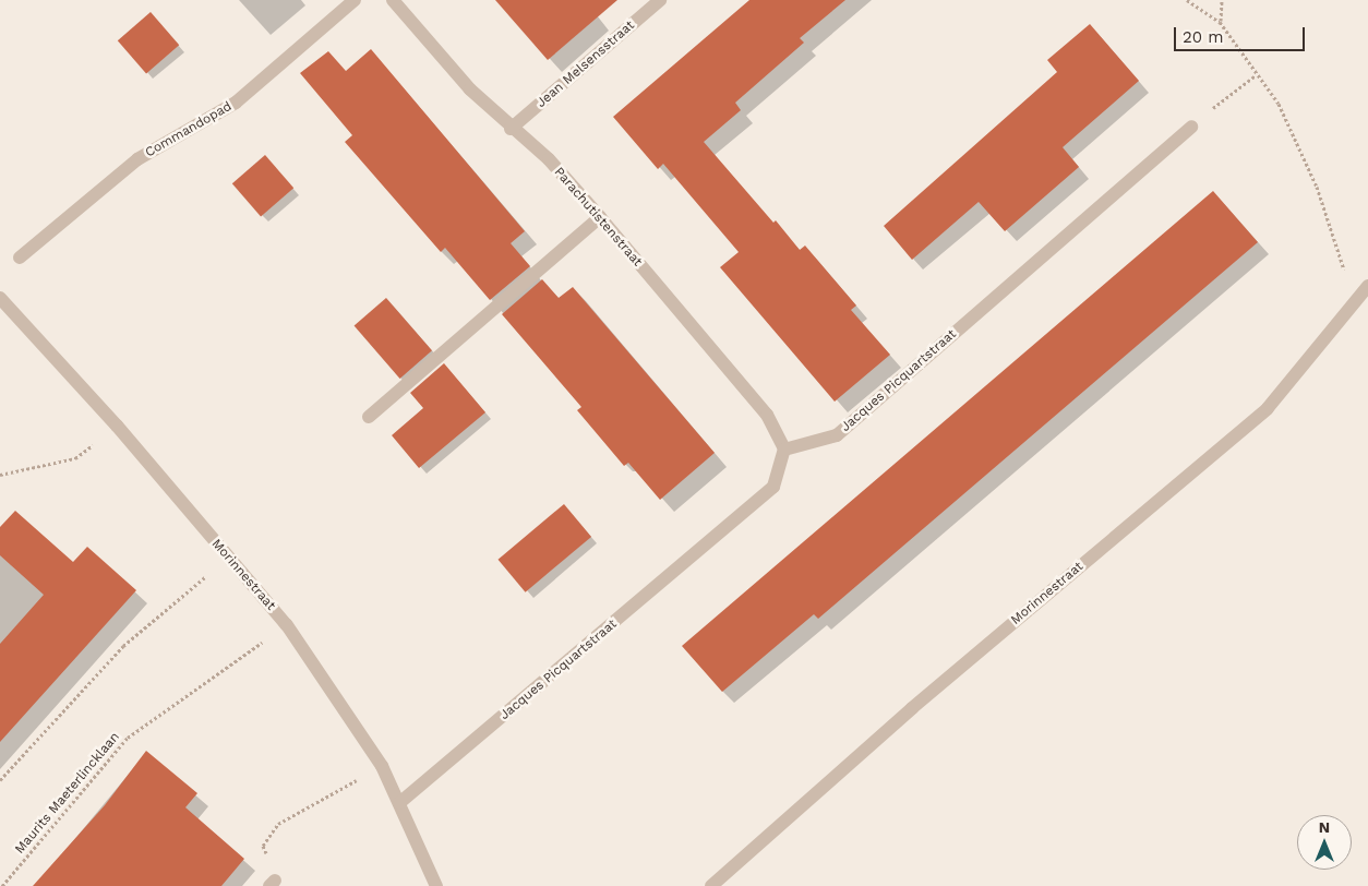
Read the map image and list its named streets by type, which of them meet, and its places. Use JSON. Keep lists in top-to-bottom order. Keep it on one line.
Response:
{"streets":{"street":["Jean Melsensstraat","Commandopad","Parachutistenstraat","Jacques Picquartstraat","Morinnestraat"],"path":["Maurits Maeterlincklaan"]},"crossings":[["Jean Melsensstraat","Parachutistenstraat"],["Parachutistenstraat","Jacques Picquartstraat"],["Jacques Picquartstraat","Morinnestraat"],["Morinnestraat","Maurits Maeterlincklaan"]],"scale_bar":"20 m","north":"top"}
